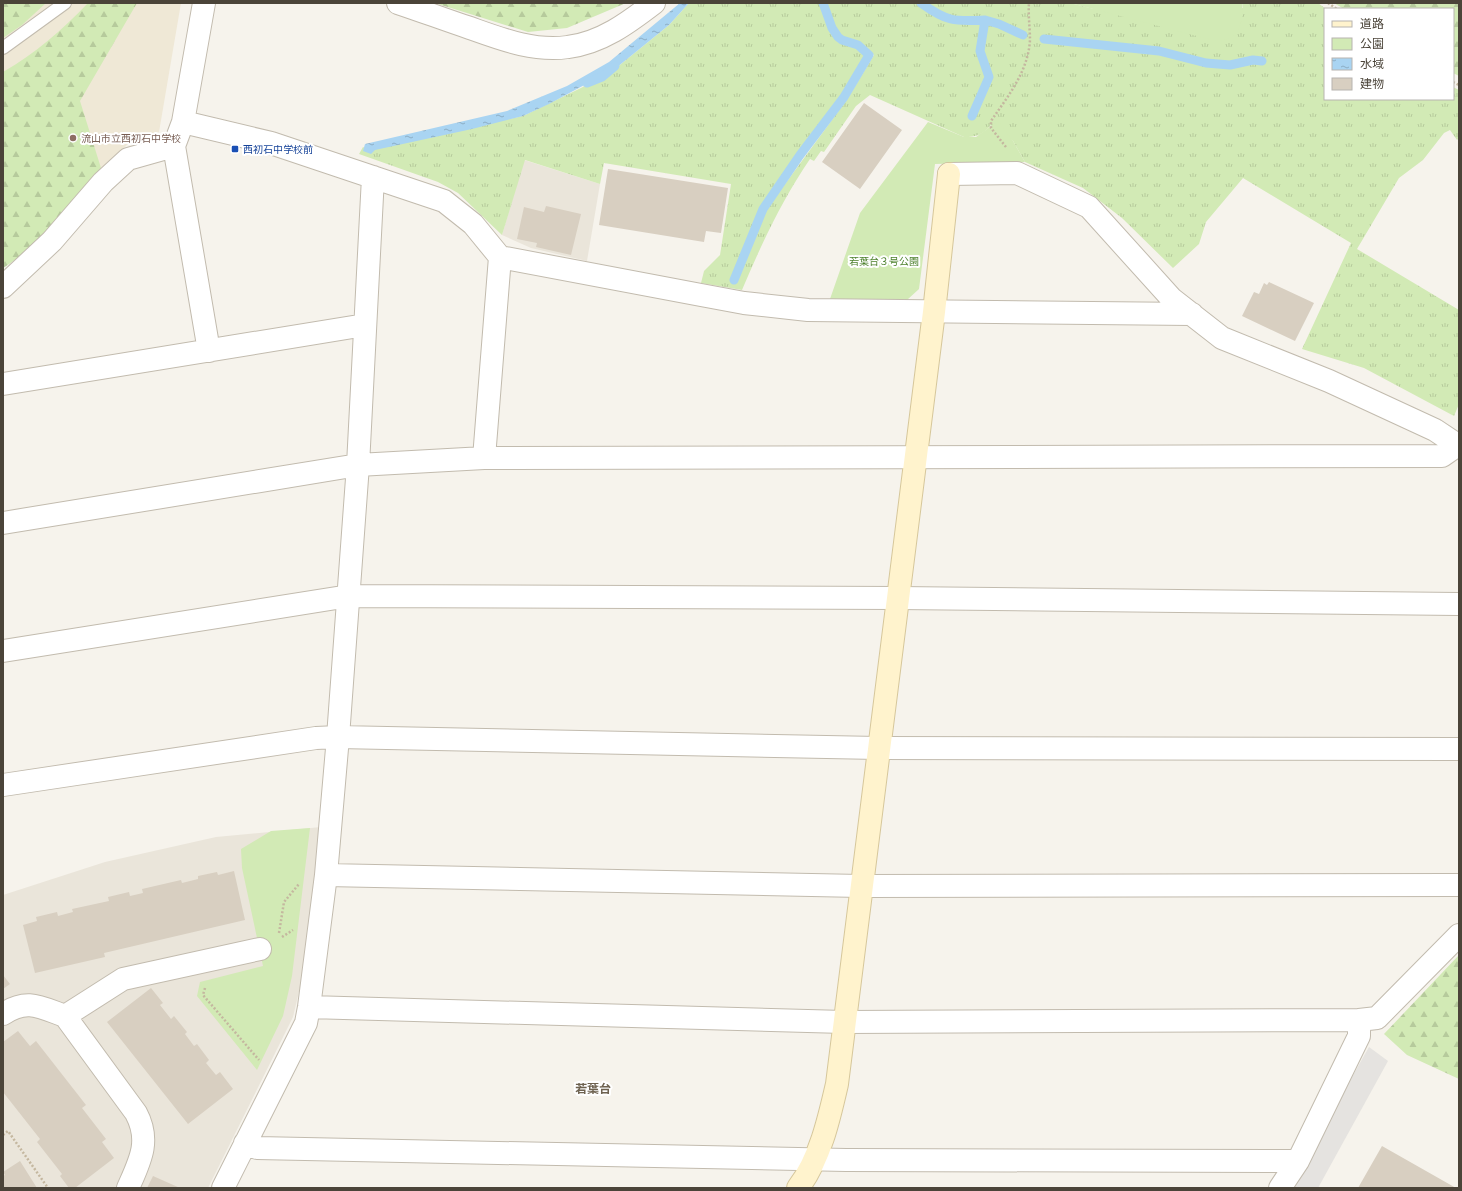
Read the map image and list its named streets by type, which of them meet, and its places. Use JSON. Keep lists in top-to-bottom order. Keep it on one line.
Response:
{"districts":["若葉台"],"parks":["若葉台３号公園"],"places":{"other":["流山市立西初石中学校"],"transit":["西初石中学校前"]},"legend":["道路","公園","水域","建物"]}
